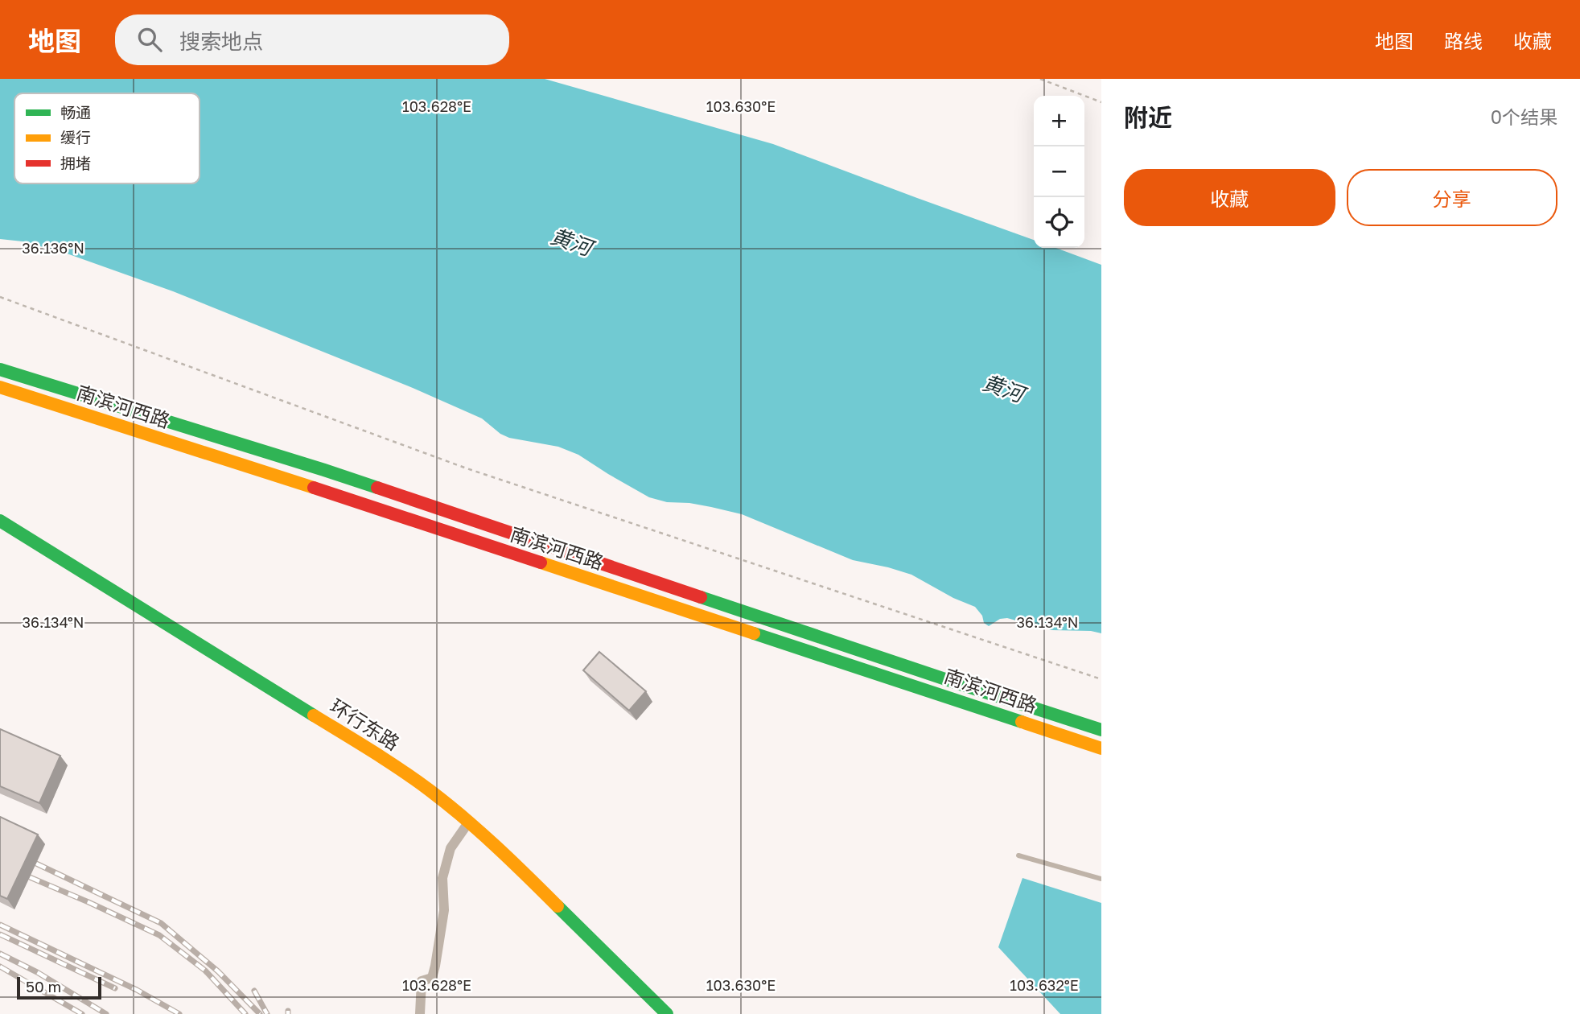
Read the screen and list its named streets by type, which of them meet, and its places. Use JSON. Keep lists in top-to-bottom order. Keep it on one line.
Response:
{"streets":{"main road":["南滨河西路","环行东路"]},"water":["黄河"],"legend":["畅通","缓行","拥堵"],"scale_bar":"50 m","page":{"header":"地图","search":"搜索地点","nav":["地图","路线","收藏"],"heading":["附近","0个结果"],"map_buttons":["+","−"],"buttons":["收藏","分享"],"scale":"50 m"},"coordinates":["103.628°E","103.630°E","36.136°N","36.134°N","103.632°E"]}
